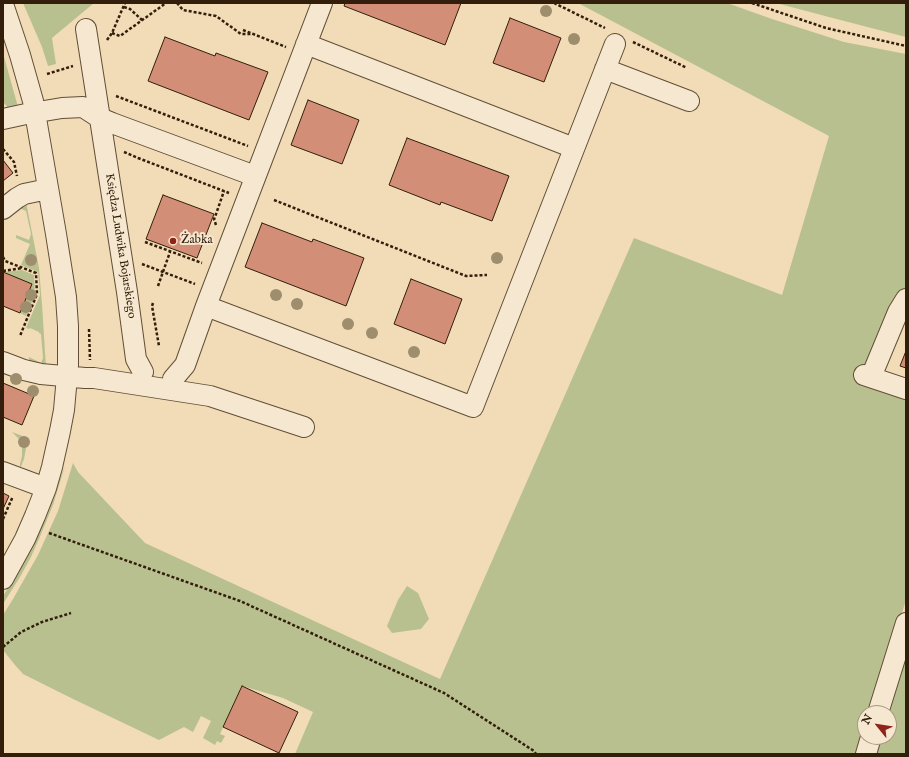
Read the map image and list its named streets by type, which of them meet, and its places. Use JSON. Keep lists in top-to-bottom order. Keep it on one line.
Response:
{"streets":{"street":["Księdza Ludwika Bojarskiego"]},"places":["Żabka"],"north":"top left"}
